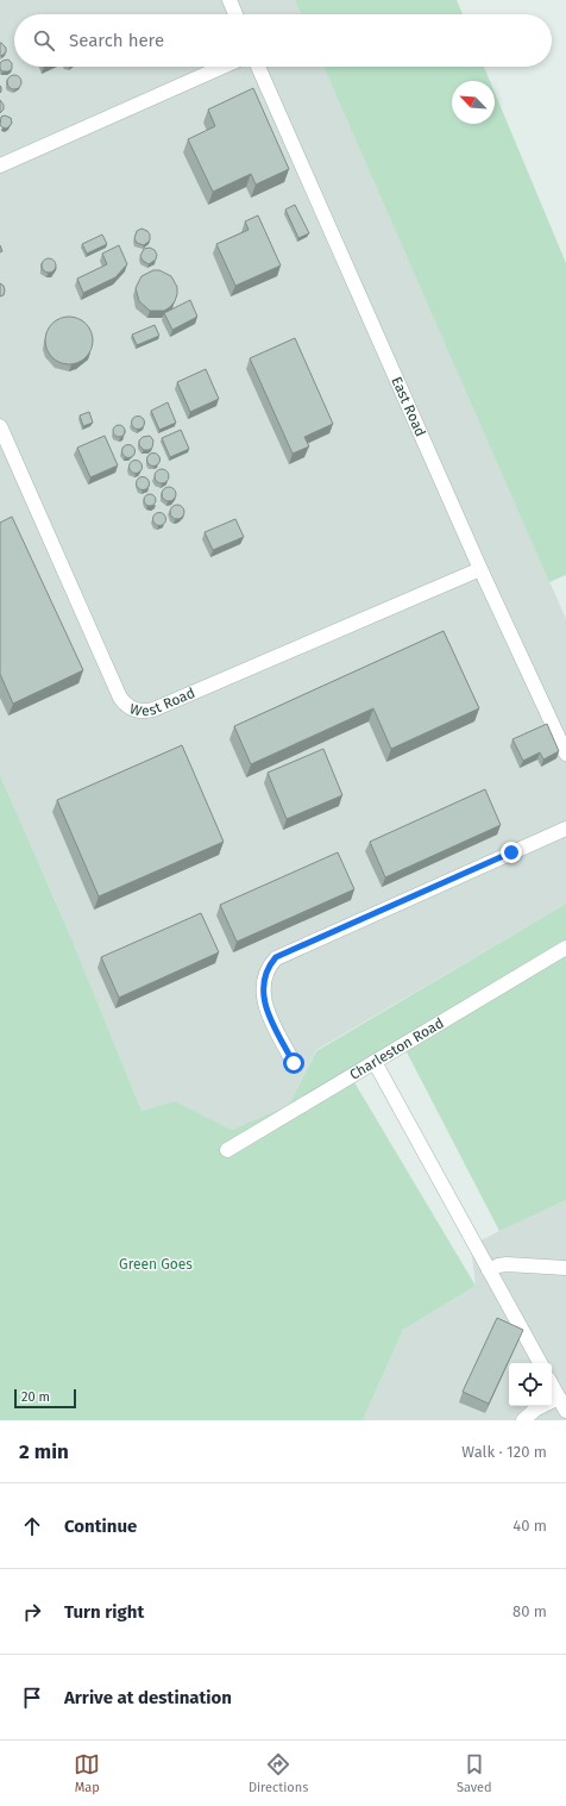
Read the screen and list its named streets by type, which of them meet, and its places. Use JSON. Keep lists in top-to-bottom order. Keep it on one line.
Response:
{"streets":{"lane":["East Road","West Road","Charleston Road"]},"crossings":[["East Road","West Road"]],"parks":["Green Goes"],"scale_bar":"20 m","north":"top left","page":{"search":"Search here","scale":"20 m","heading":["2 min","Walk · 120 m"],"list":[["Continue","40 m"],["Turn right","80 m"],"Arrive at destination"],"nav":["Map","Directions","Saved"]}}
